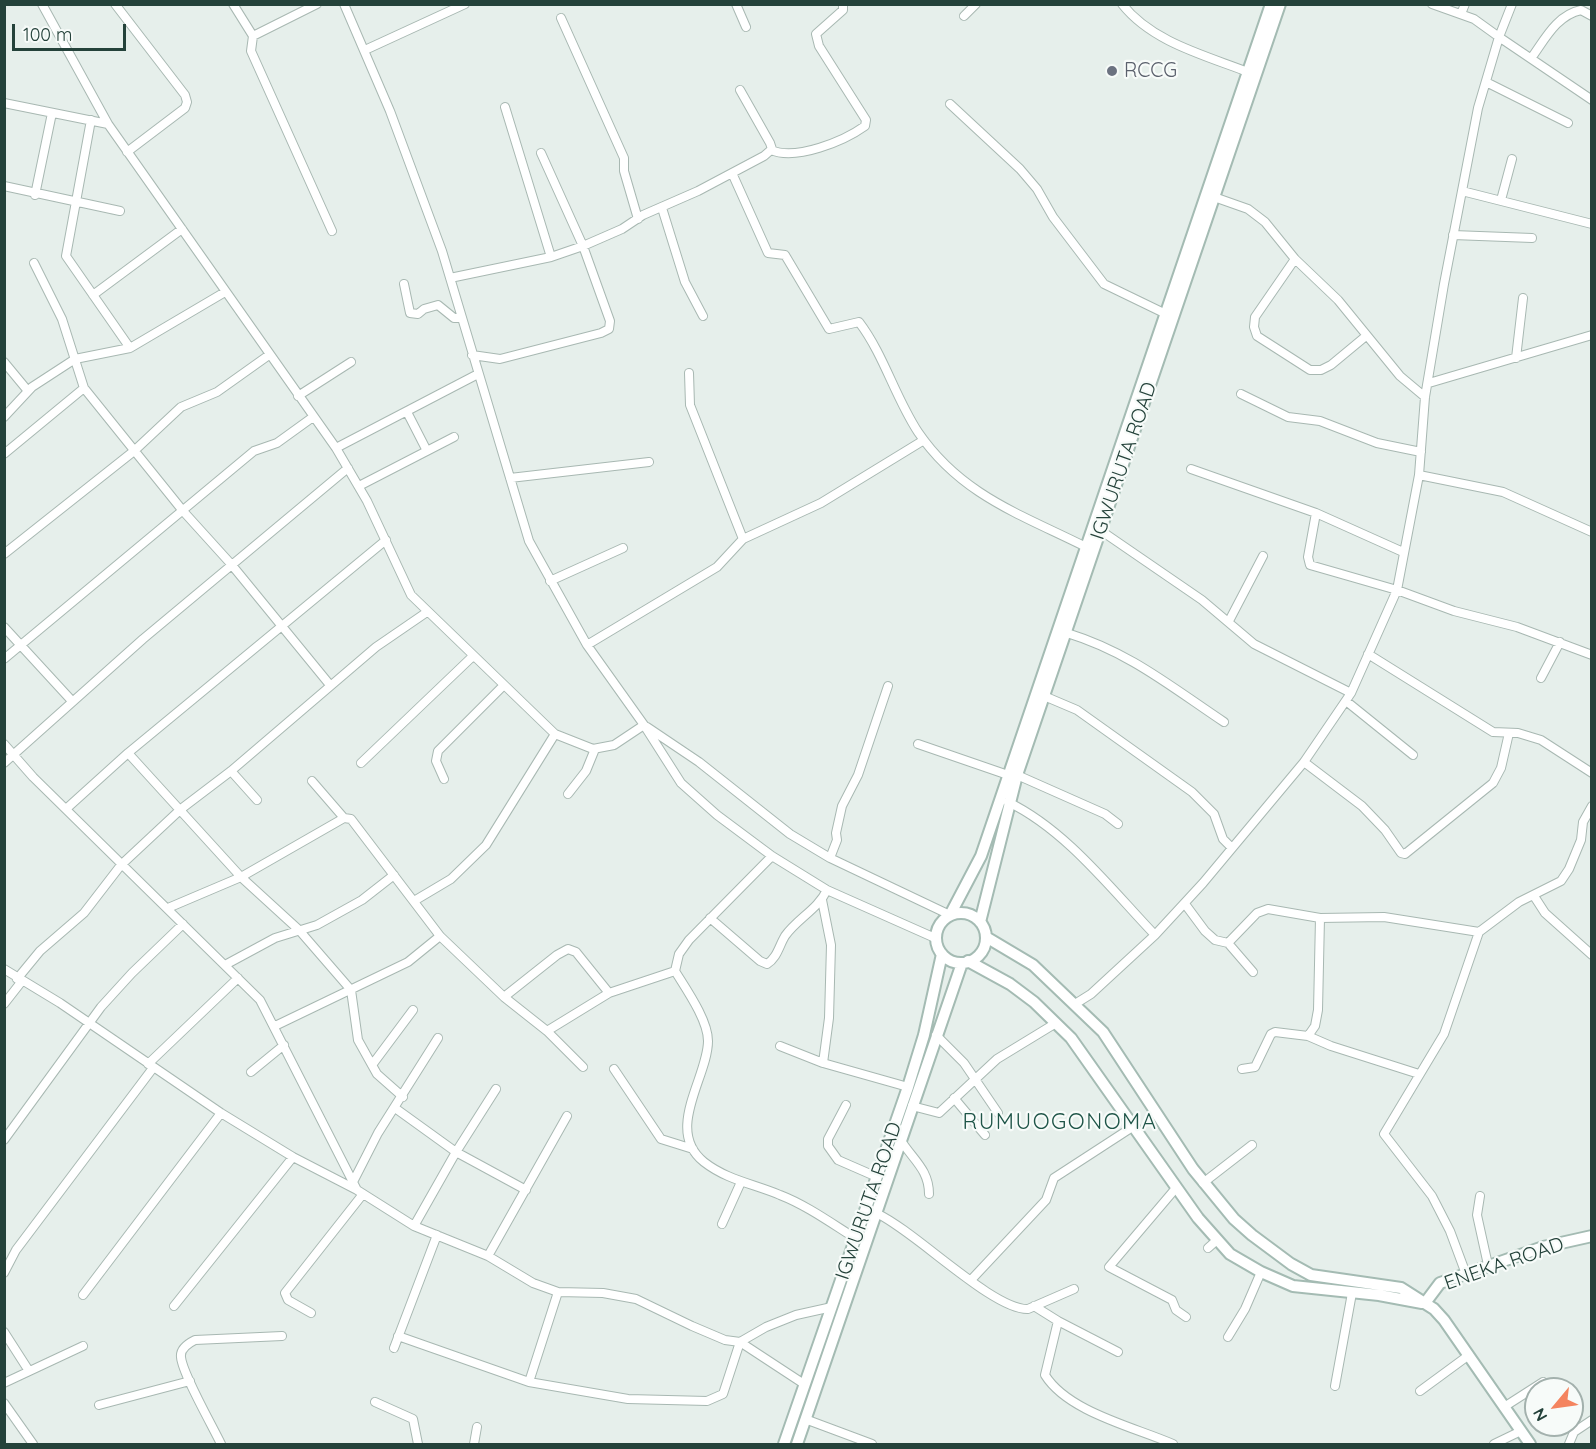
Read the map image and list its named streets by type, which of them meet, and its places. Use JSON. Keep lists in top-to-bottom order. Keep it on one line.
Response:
{"streets":{"main road":["IGWURUTA ROAD","ENEKA ROAD"]},"crossings":[["IGWURUTA ROAD","ENEKA ROAD"]],"districts":["RUMUOGONOMA"],"places":["RCCG"],"scale_bar":"100 m","north":"bottom left"}
